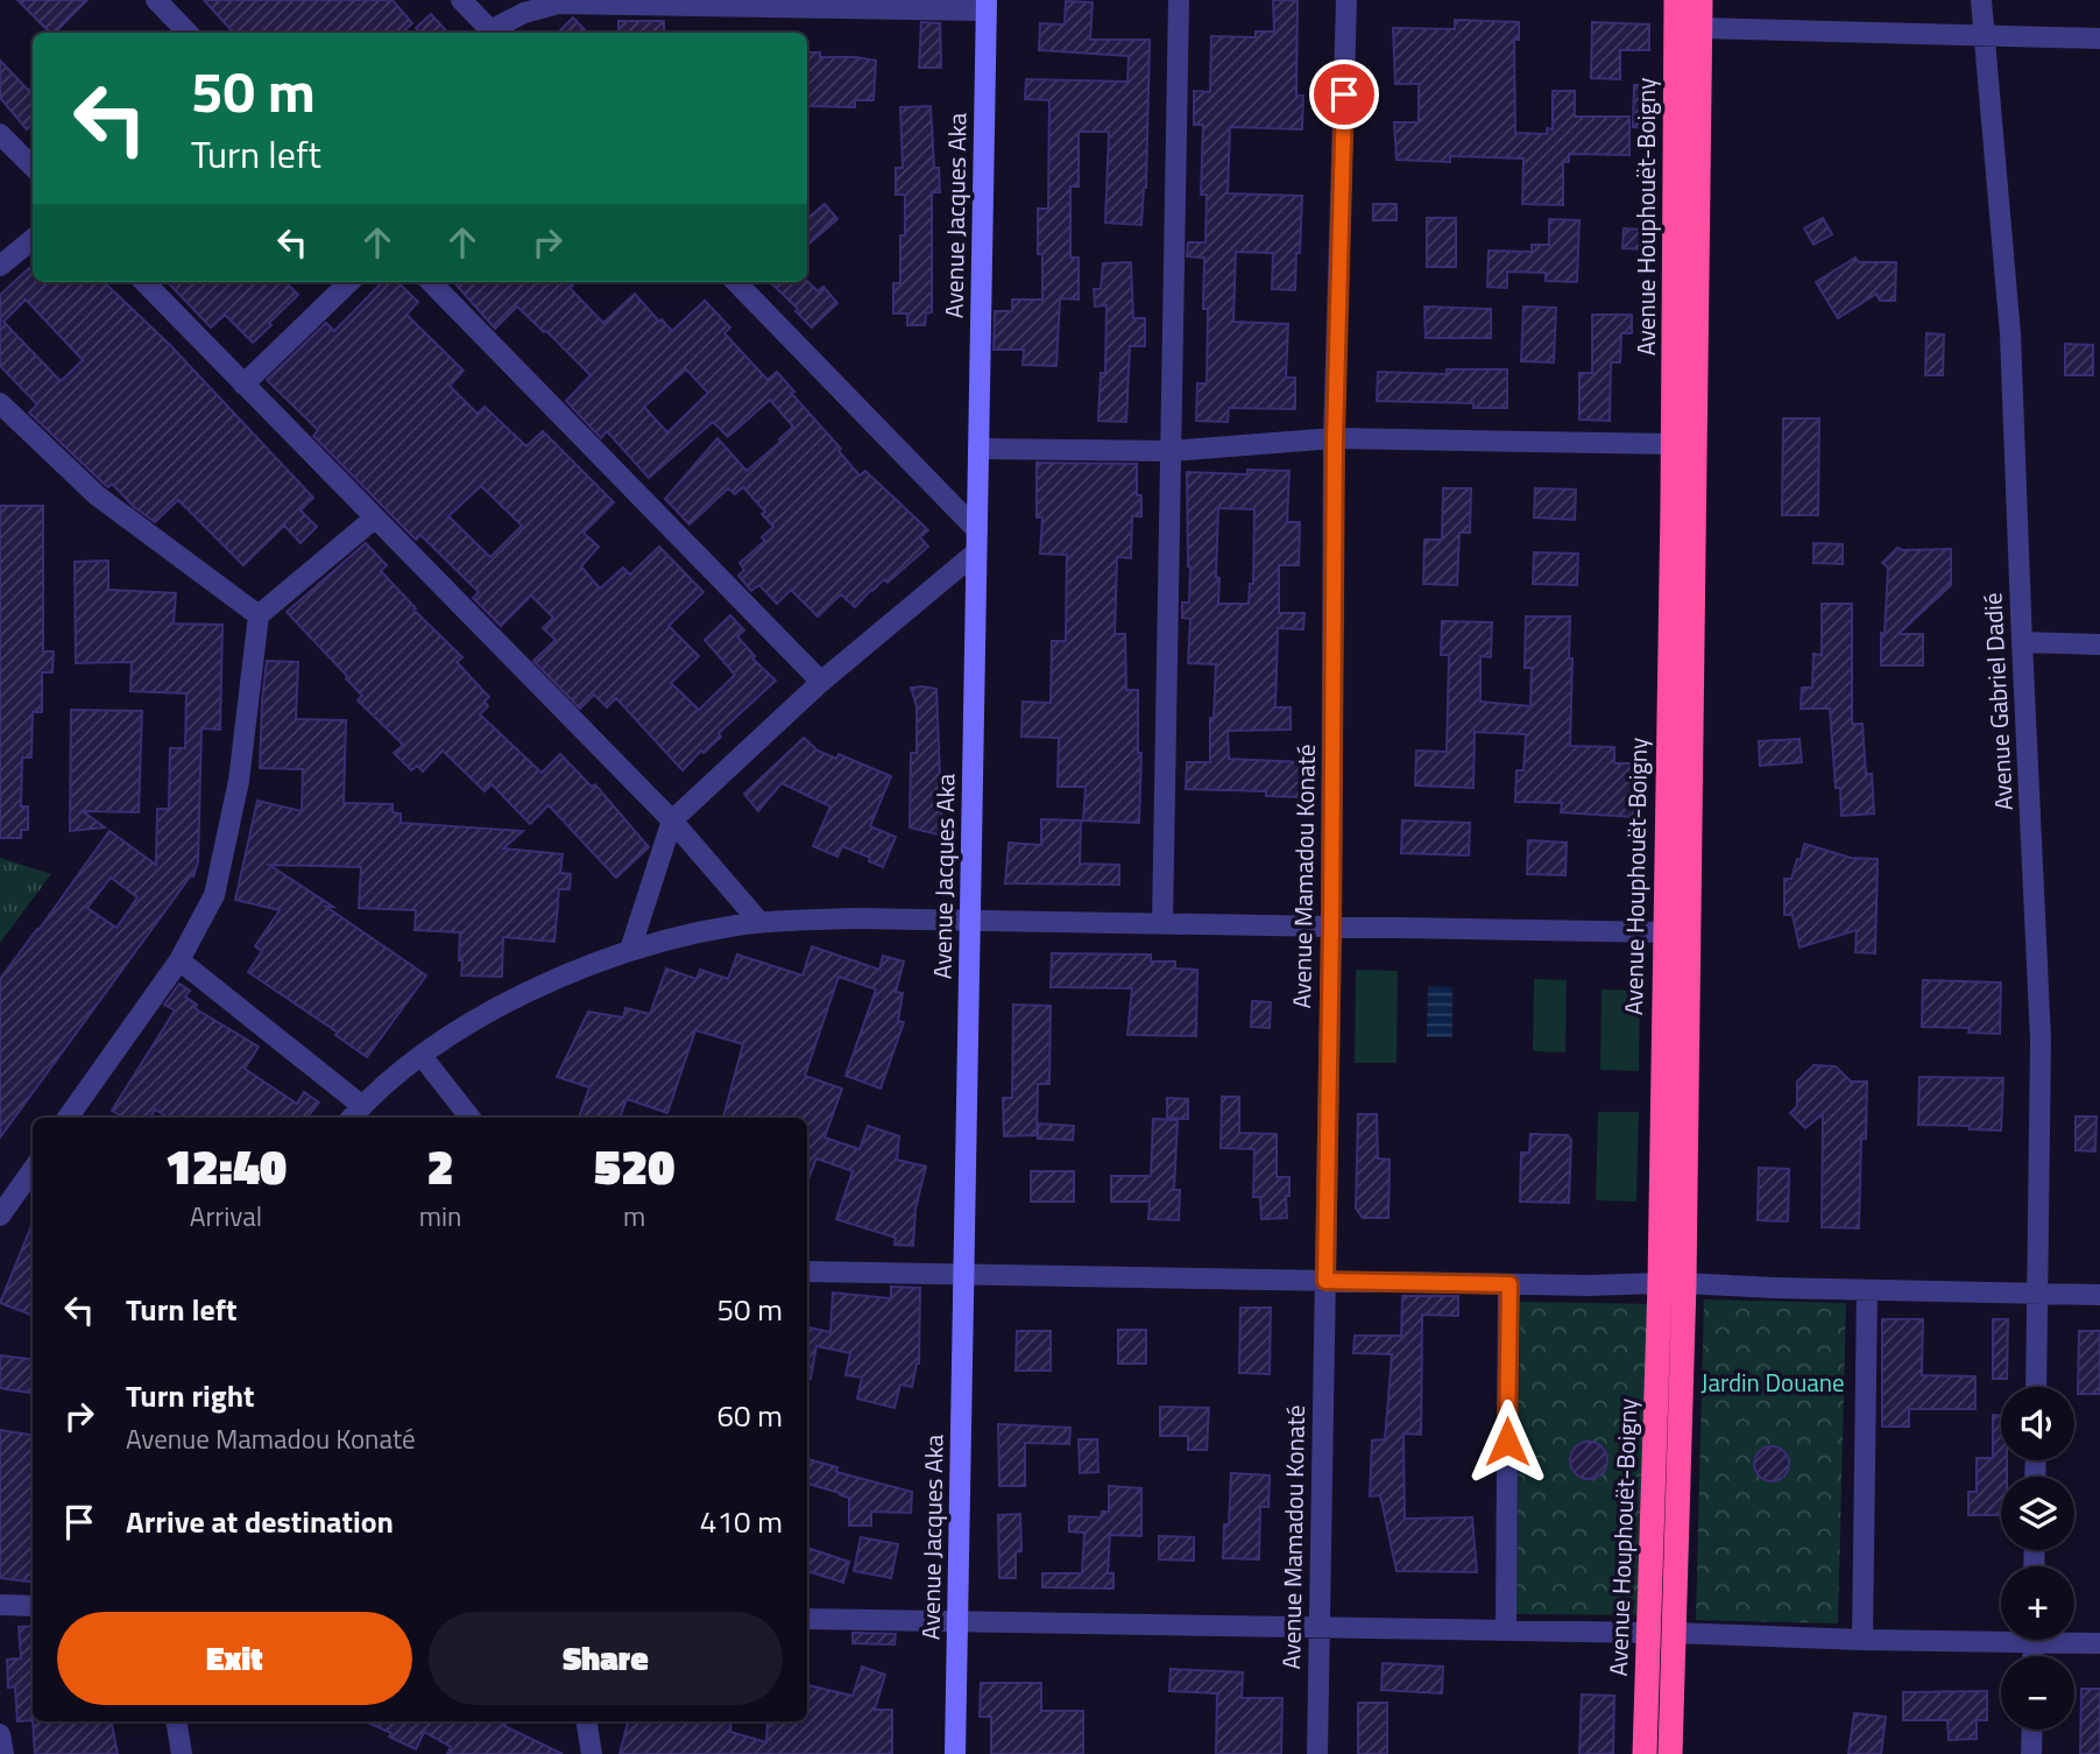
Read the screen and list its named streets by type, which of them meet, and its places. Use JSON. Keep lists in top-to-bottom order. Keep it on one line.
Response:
{"streets":{"highway":["Avenue Houphouët-Boigny"],"street":["Avenue Jacques Aka","Avenue Gabriel Dadié","Avenue Mamadou Konaté"]},"parks":["Jardin Douane"],"page":{"turn":["50 m","Turn left"],"eta":["12:40","Arrival","2","min","520","m"],"list":[{"name":"Turn left","value":"50 m"},{"name":"Turn right","note":"Avenue Mamadou Konaté","value":"60 m"},{"name":"Arrive at destination","value":"410 m"}],"map_buttons":["+","−"],"buttons":["Exit","Share"]}}
